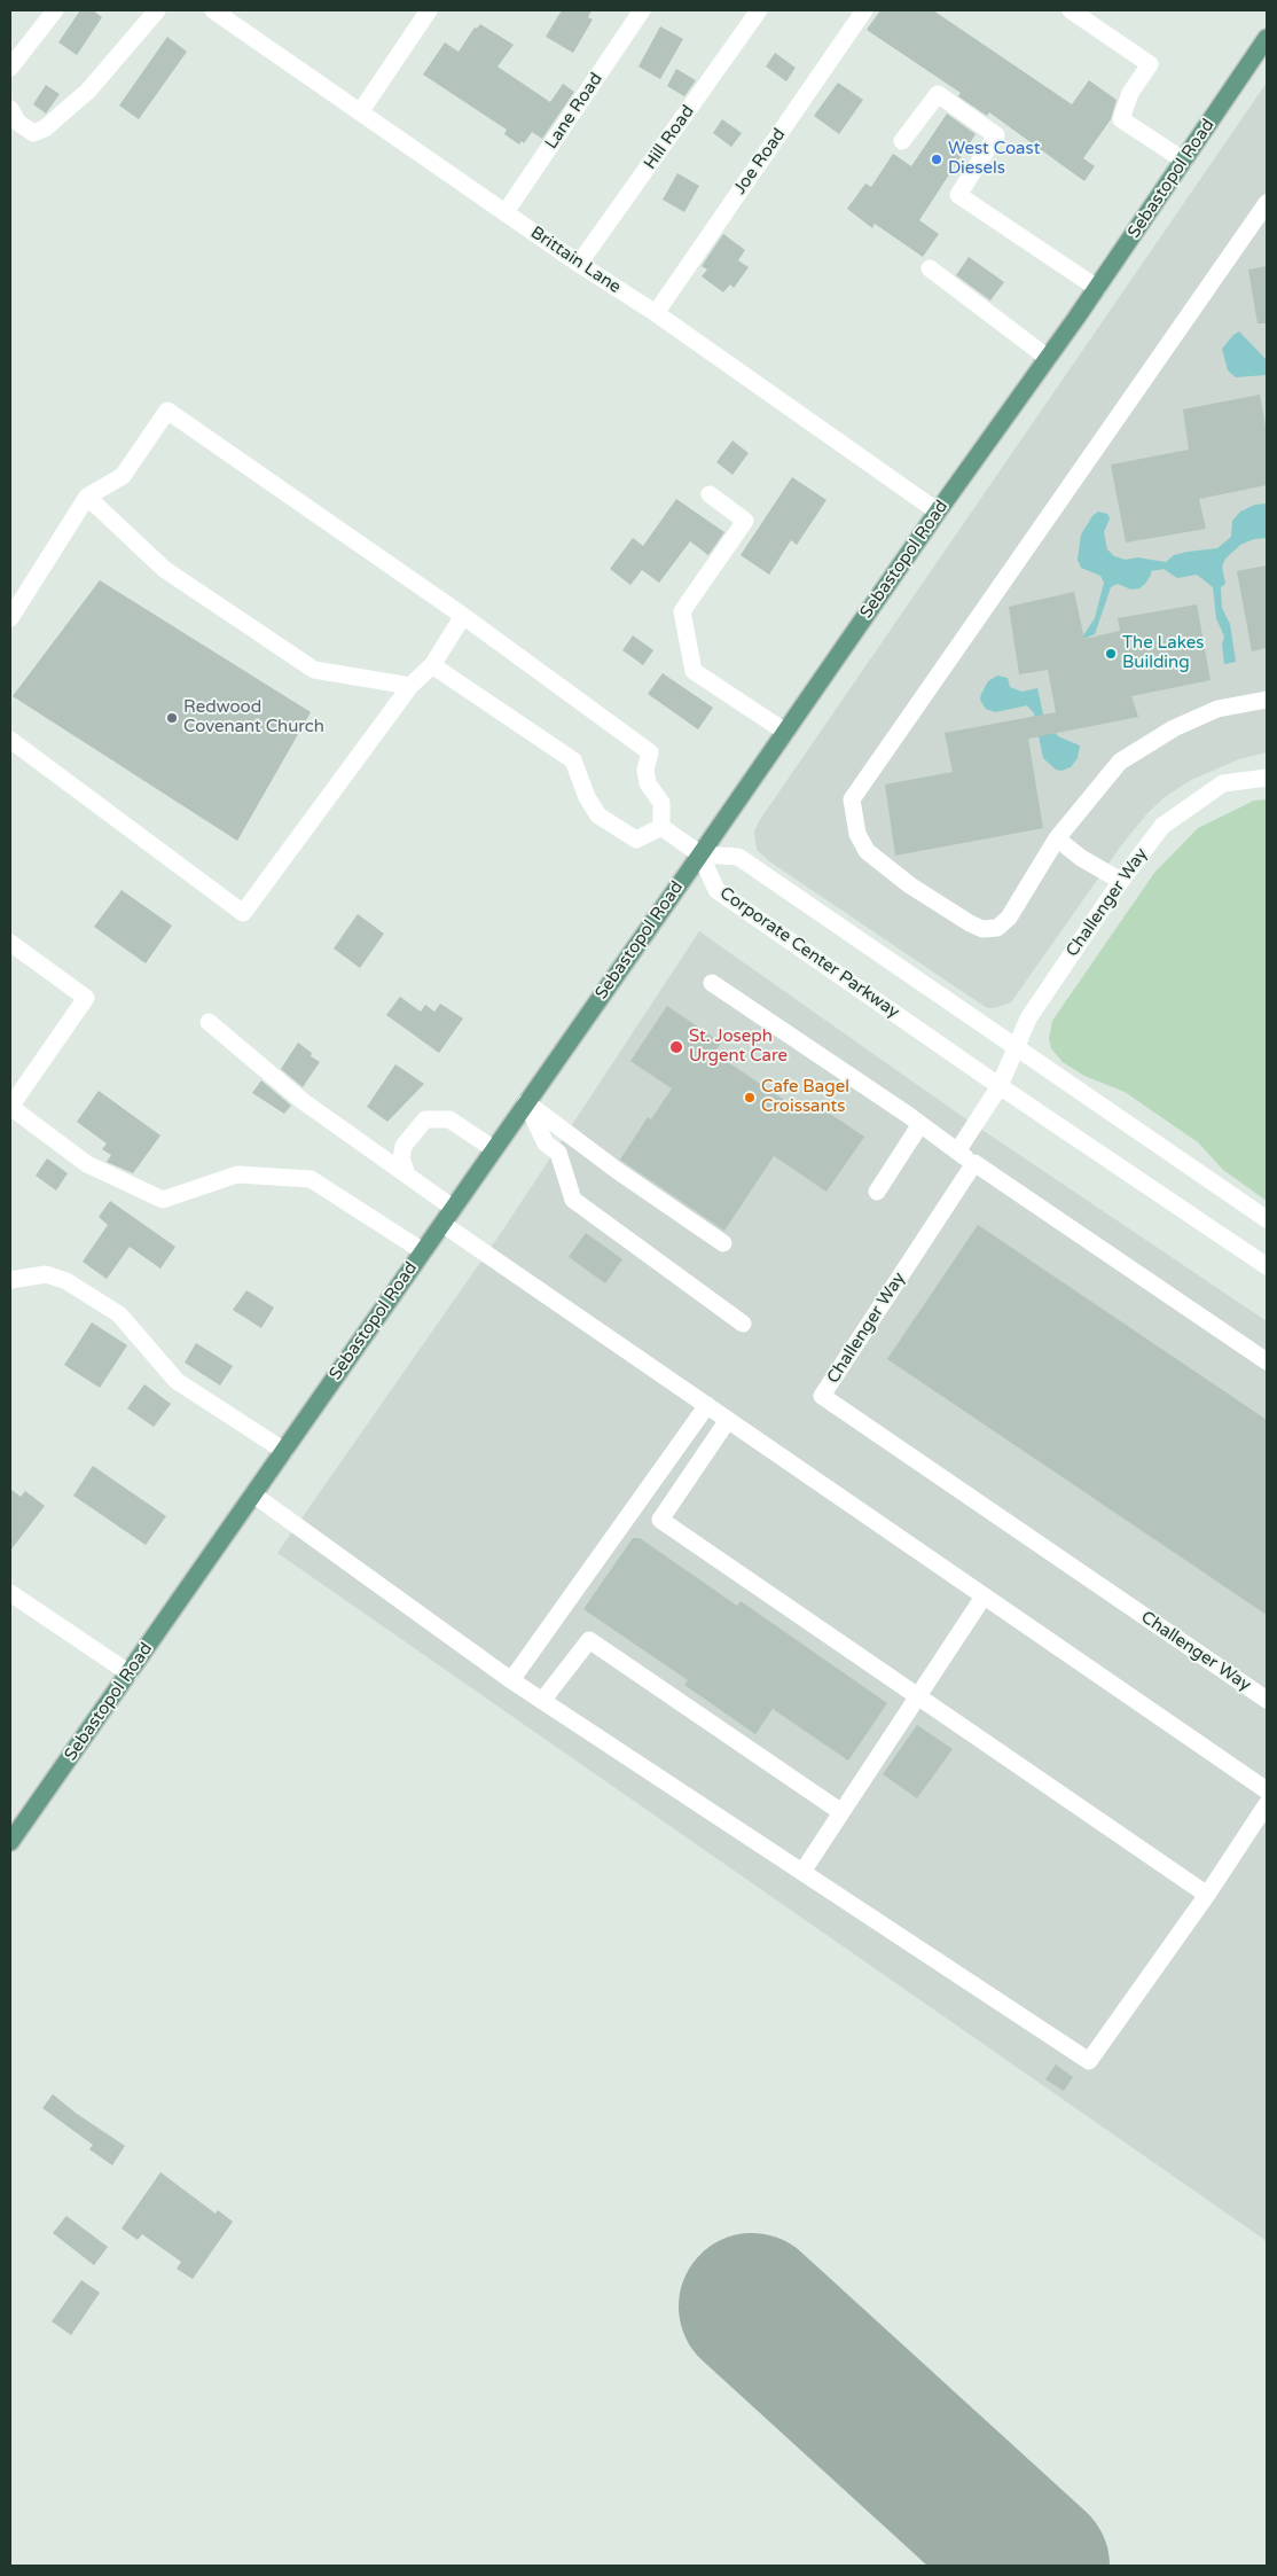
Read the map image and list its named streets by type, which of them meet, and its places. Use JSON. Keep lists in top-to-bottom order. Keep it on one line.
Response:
{"streets":{"main road":["Sebastopol Road"],"street":["Lane Road","Hill Road","Joe Road","Brittain Lane","Challenger Way","Corporate Center Parkway"]},"crossings":[["Lane Road","Brittain Lane"],["Hill Road","Brittain Lane"],["Joe Road","Brittain Lane"],["Sebastopol Road","Brittain Lane"],["Sebastopol Road","Corporate Center Parkway"],["Challenger Way","Corporate Center Parkway"]],"places":["West Coast Diesels","The Lakes Building","Redwood Covenant Church","St. Joseph Urgent Care","Cafe Bagel Croissants"]}
